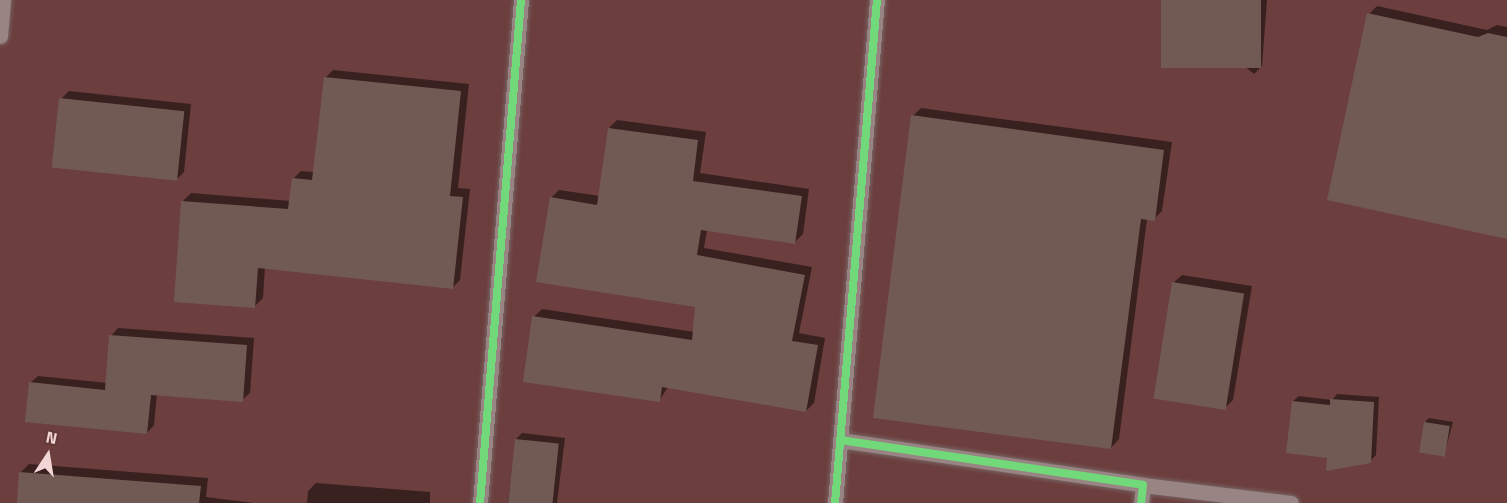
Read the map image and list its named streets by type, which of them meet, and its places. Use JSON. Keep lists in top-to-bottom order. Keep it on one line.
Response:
{"north":"top"}
